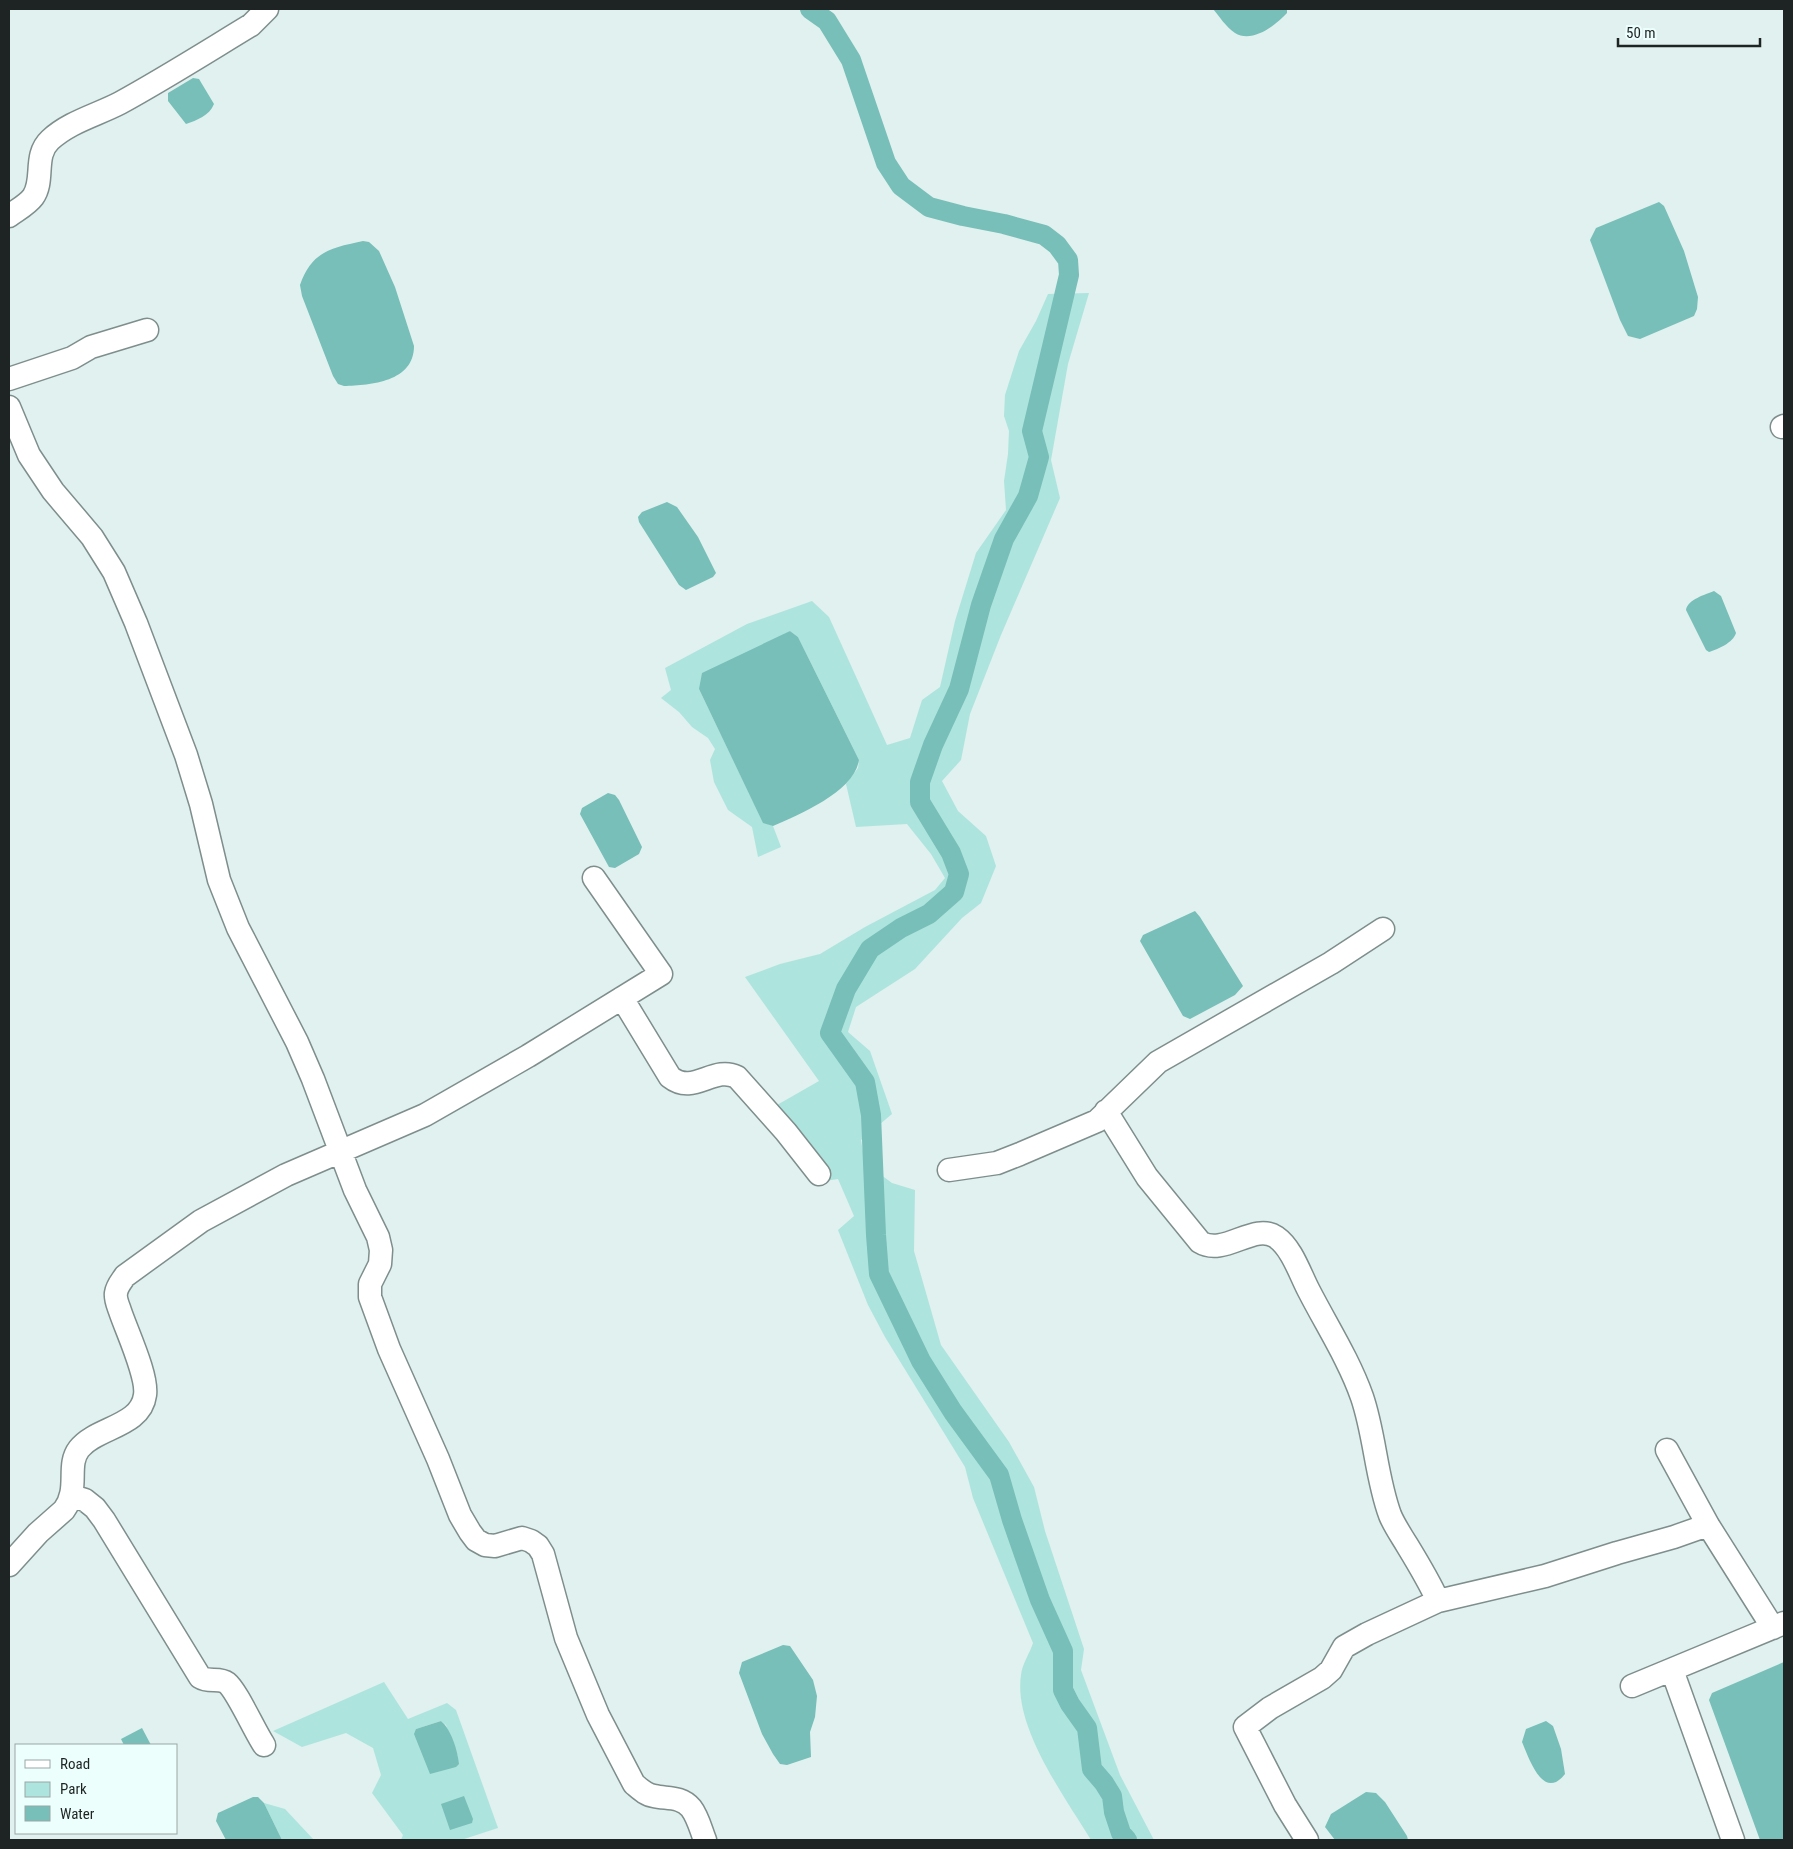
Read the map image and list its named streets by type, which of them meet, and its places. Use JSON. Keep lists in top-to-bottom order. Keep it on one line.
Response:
{"legend":["Road","Park","Water"],"scale_bar":"50 m"}
